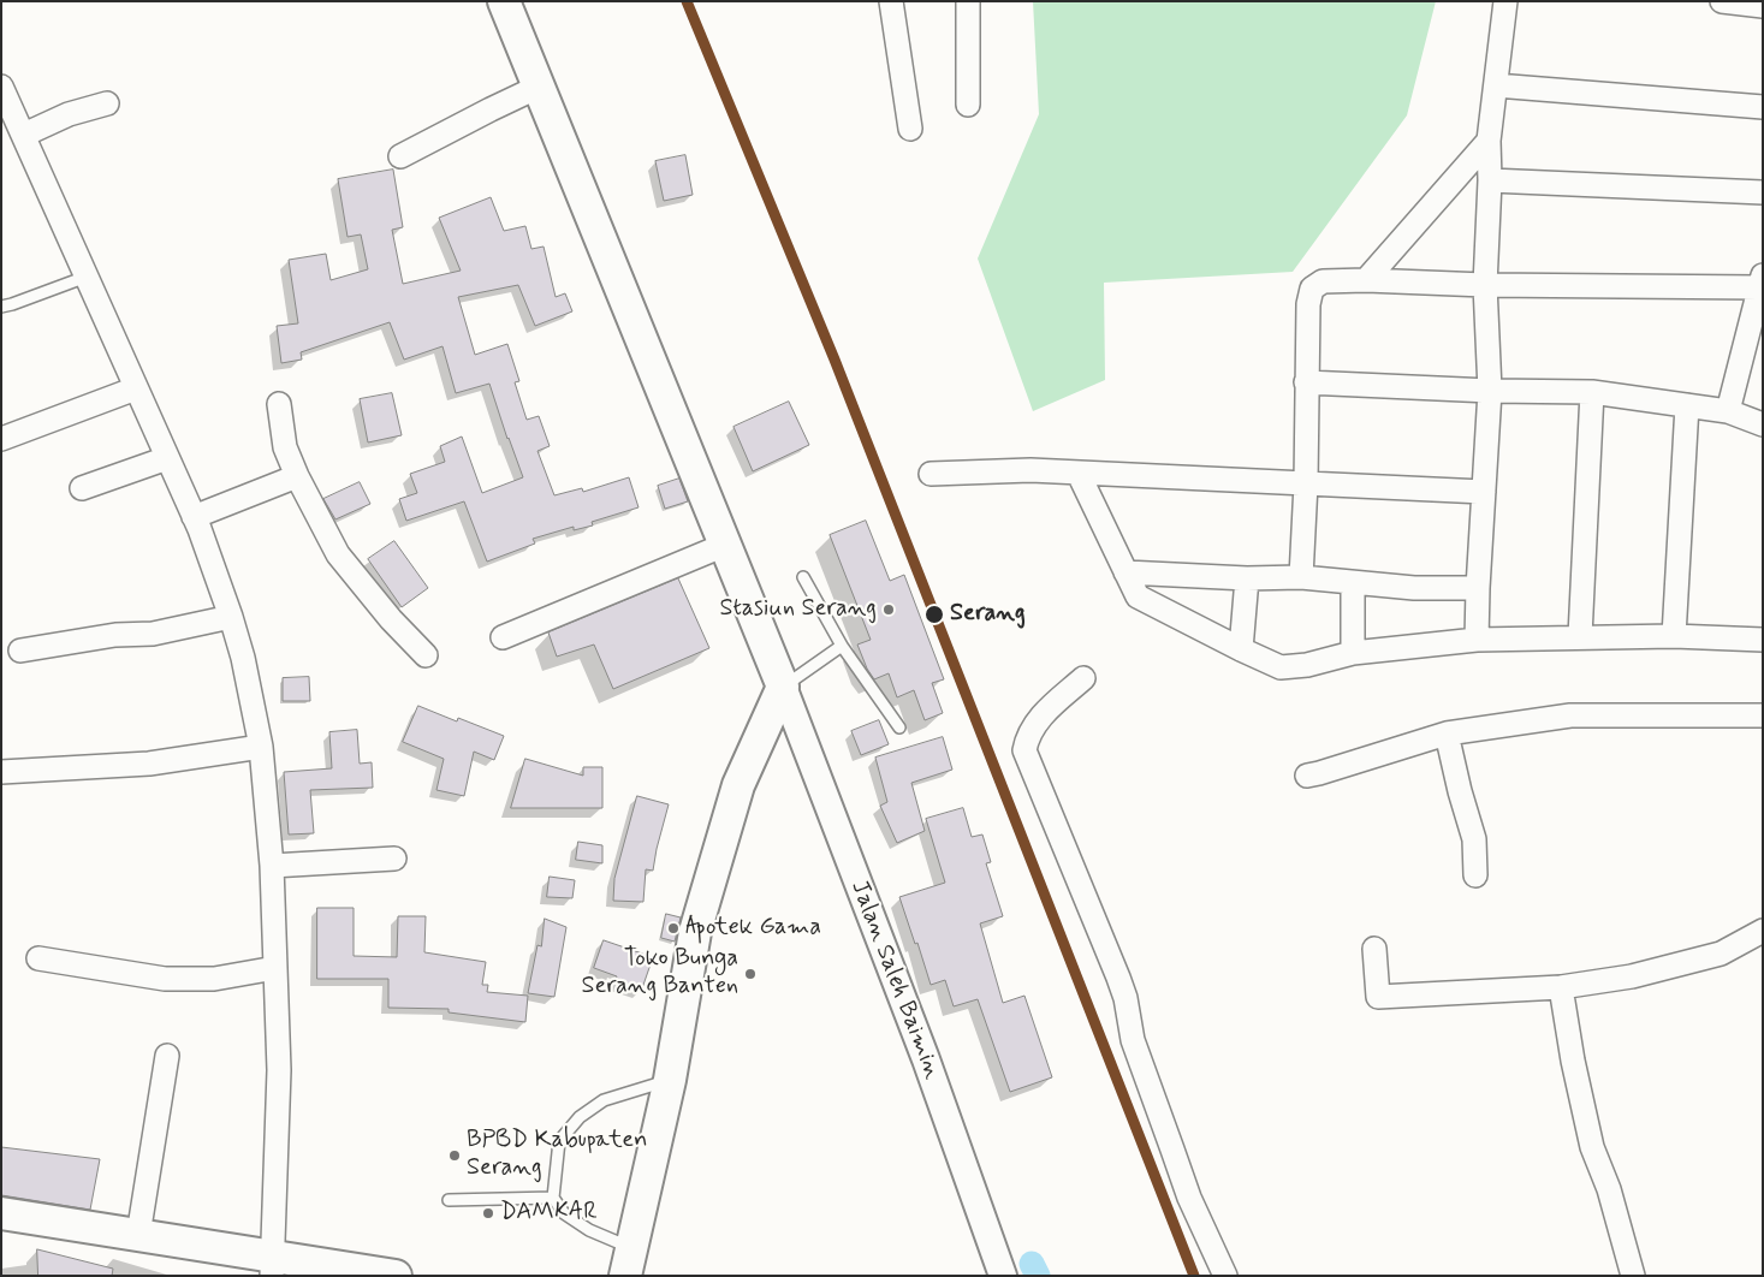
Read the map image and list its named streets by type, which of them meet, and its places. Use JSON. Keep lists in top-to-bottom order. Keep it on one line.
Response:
{"streets":{"street":["Jalan Saleh Baimin"]},"places":["Stasiun Serang","Serang","Apotek Gama","Toko Bunga Serang Banten","BPBD Kabupaten Serang","DAMKAR"]}
